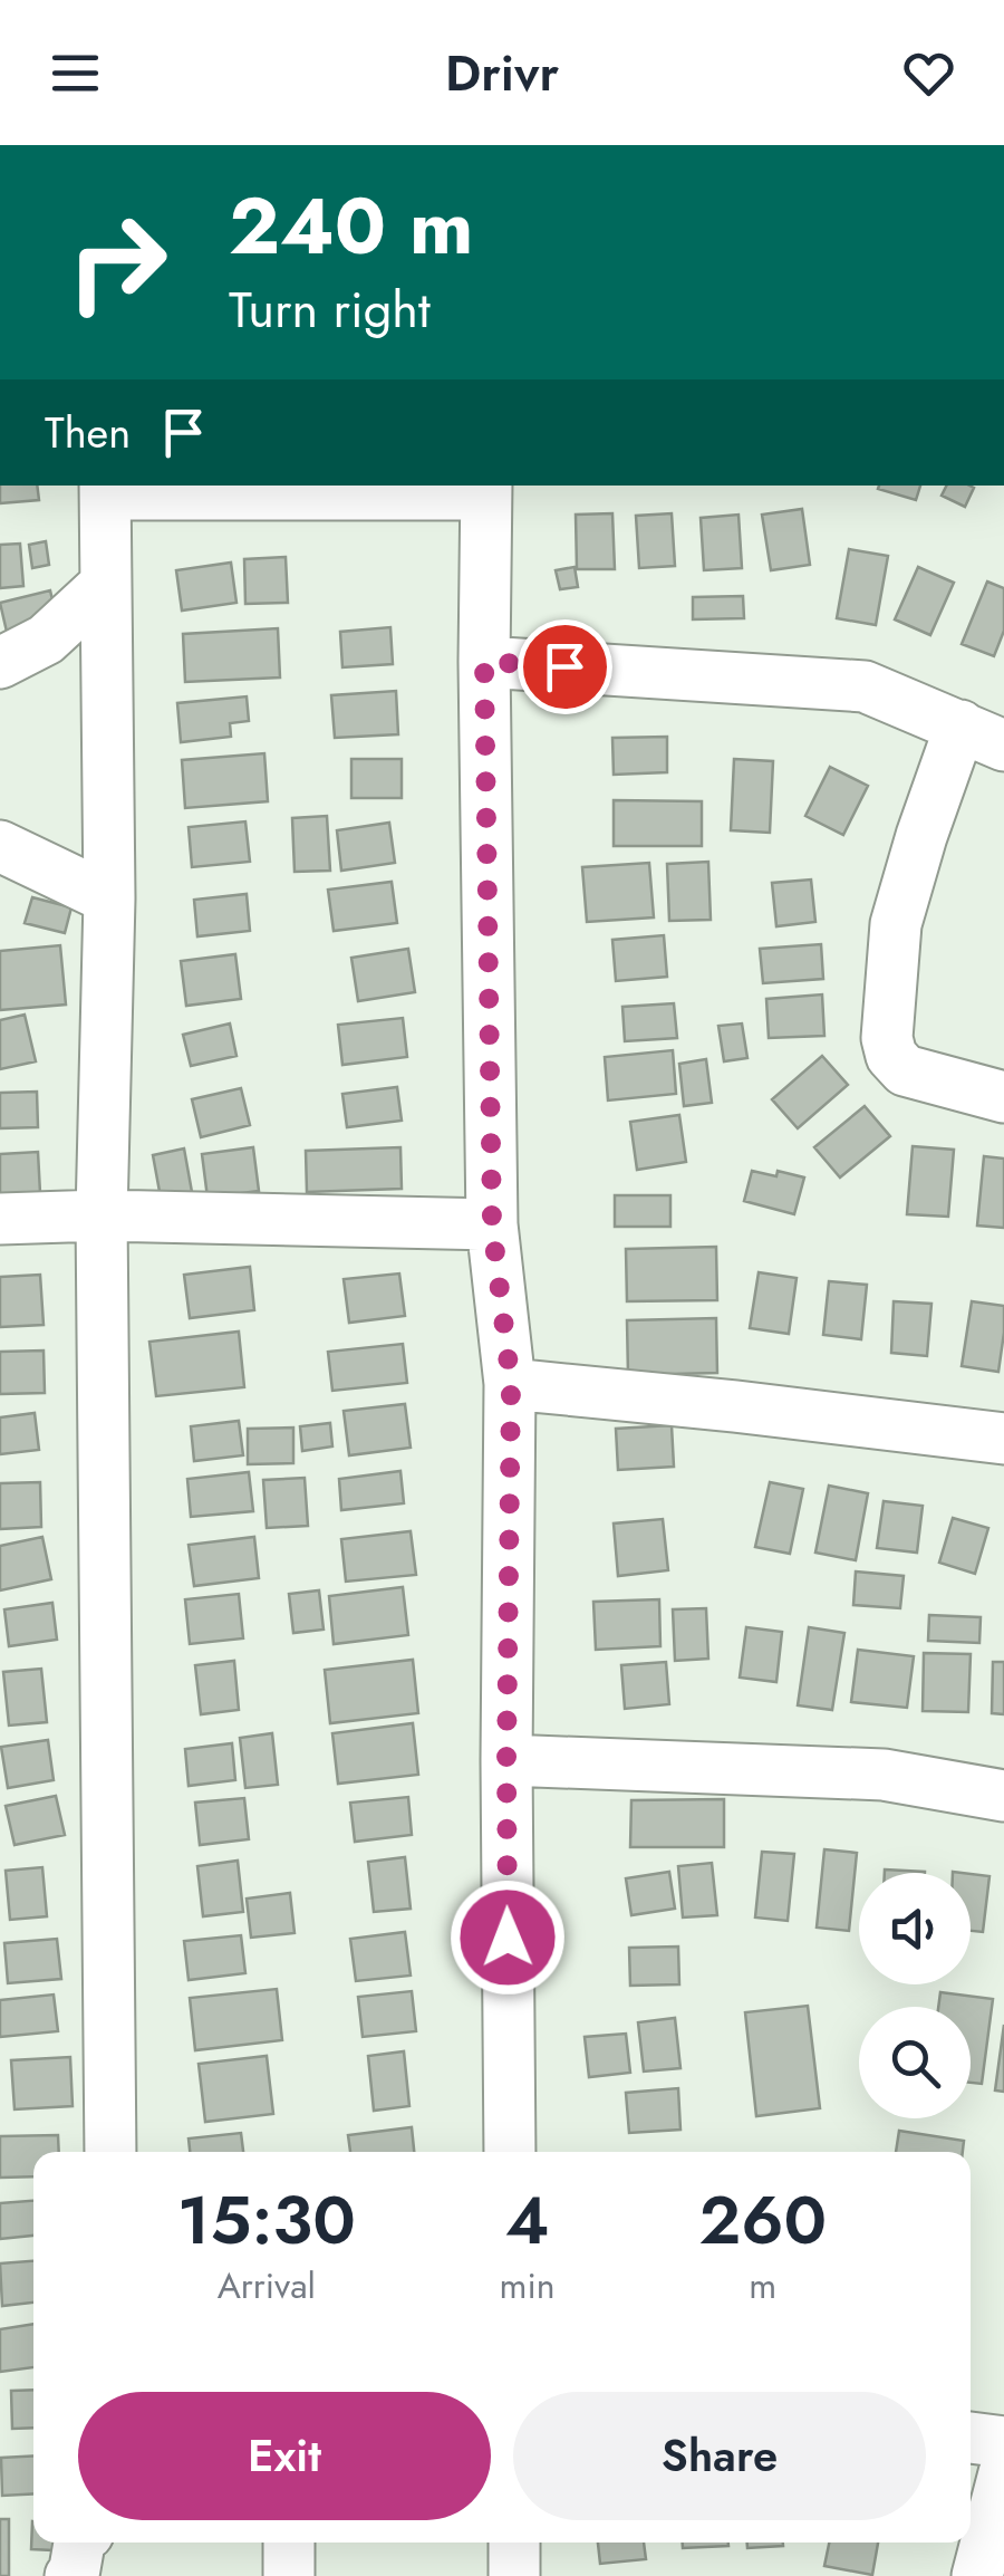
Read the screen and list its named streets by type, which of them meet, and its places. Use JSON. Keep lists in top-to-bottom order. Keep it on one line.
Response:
{"page":{"header":"Drivr","turn":["240 m","Turn right"],"then":"Then","eta":["15:30","Arrival","4","min","260","m"],"buttons":["Exit","Share"]}}
